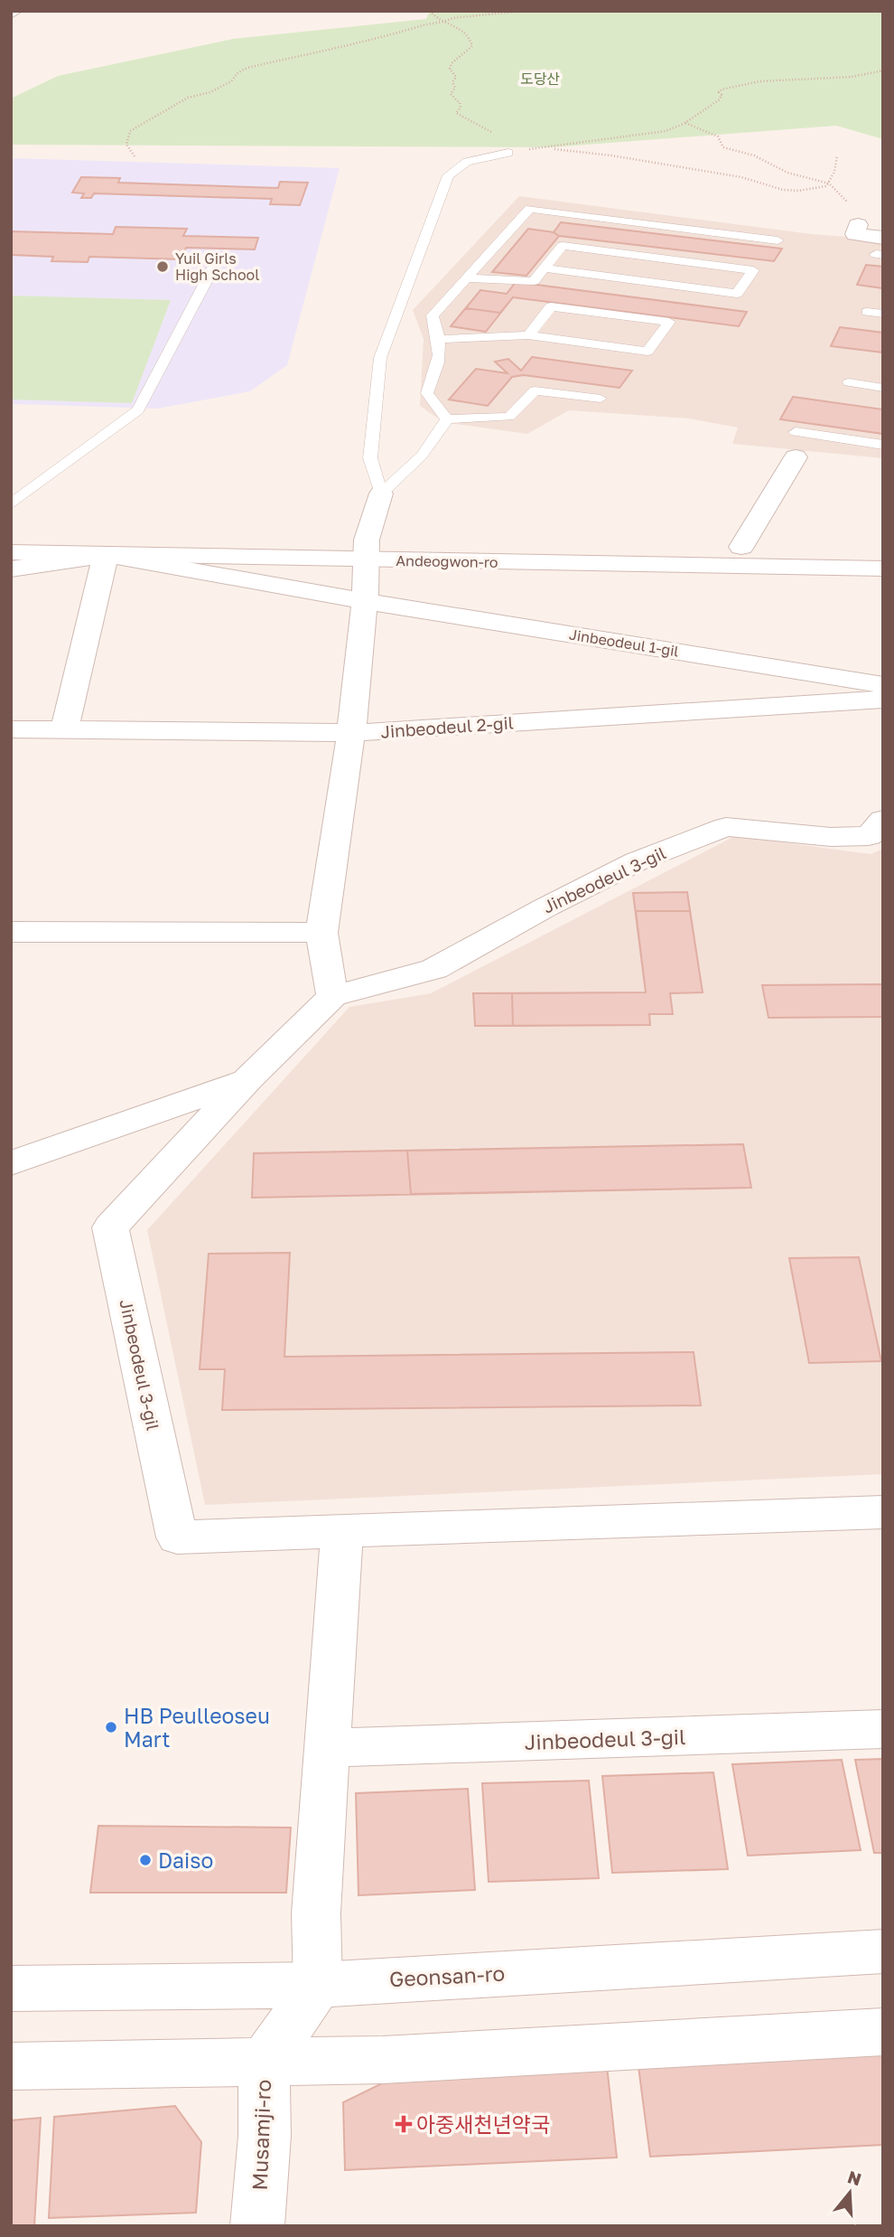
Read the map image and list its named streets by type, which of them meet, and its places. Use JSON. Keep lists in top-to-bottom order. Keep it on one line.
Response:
{"streets":{"street":["Andeogwon-ro","Jinbeodeul 1-gil","Jinbeodeul 2-gil","Jinbeodeul 3-gil","Geonsan-ro","Musamji-ro"]},"crossings":[["Andeogwon-ro","Jinbeodeul 1-gil"],["Geonsan-ro","Musamji-ro"]],"parks":["도당산"],"places":{"other":["Yuil Girls High School","HB Peulleoseu Mart","Daiso"],"health":["아중새천년약국"]},"north":"top"}
